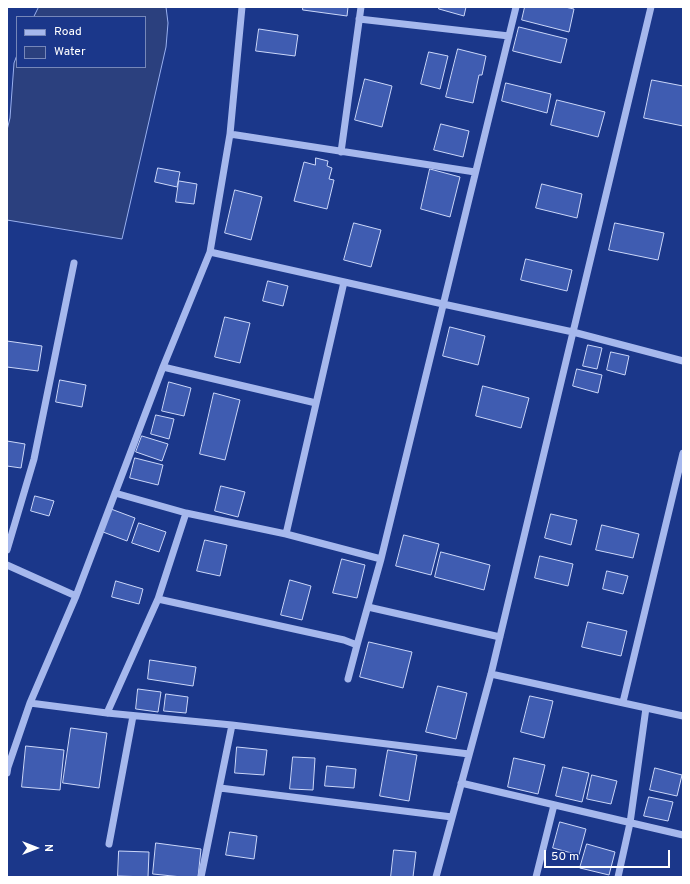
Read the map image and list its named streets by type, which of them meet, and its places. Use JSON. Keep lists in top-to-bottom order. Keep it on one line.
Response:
{"legend":["Road","Water"],"scale_bar":"50 m","north":"right"}
